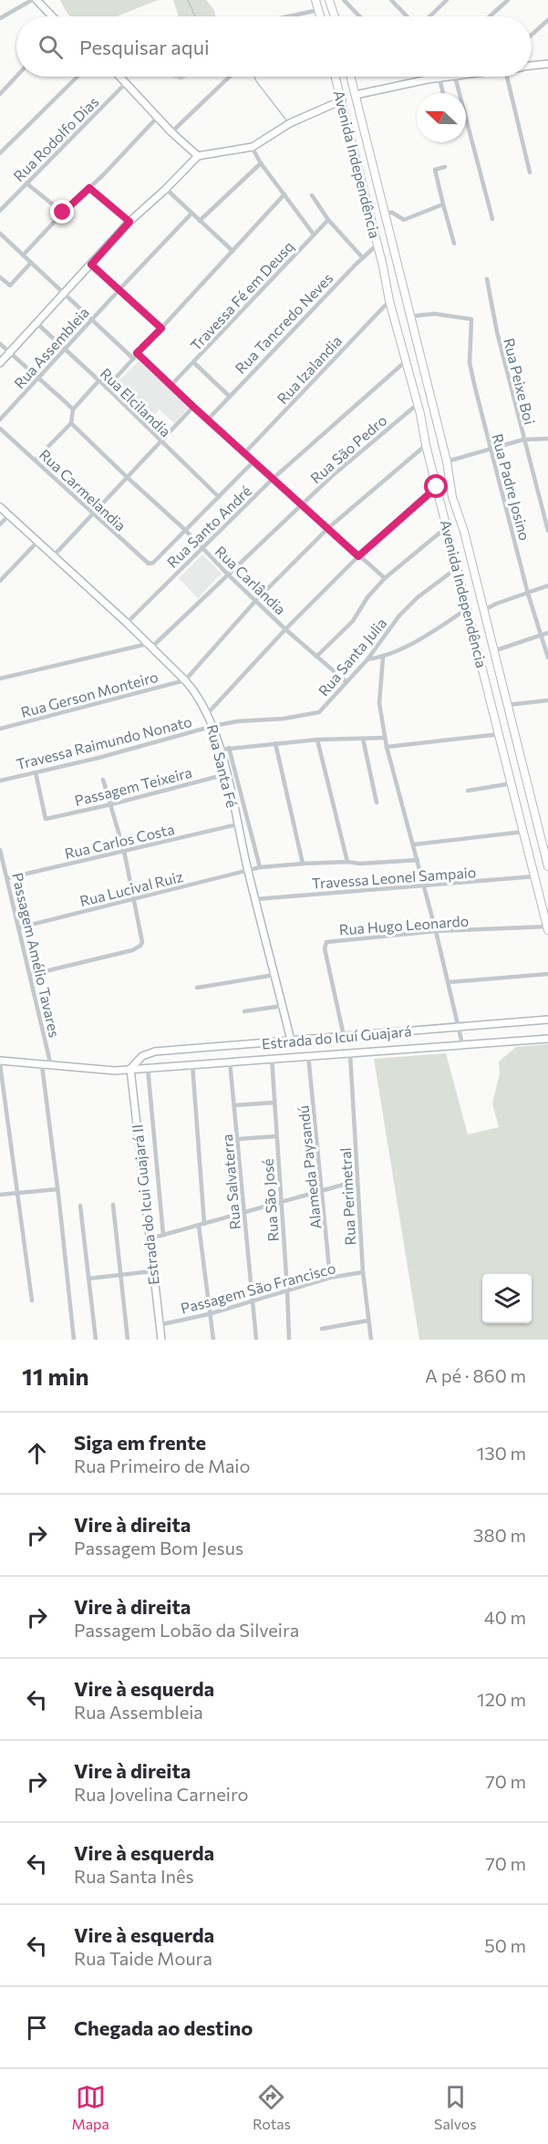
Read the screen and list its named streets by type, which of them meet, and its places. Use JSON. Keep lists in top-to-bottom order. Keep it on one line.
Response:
{"streets":{"main road":["Avenida Independência"],"street":["Rua Rodolfo Dias","Travessa Fé em Deusq","Rua Tancredo Neves","Rua Assembleia","Rua Izalandia","Rua Peixe Boi","Rua Elcilandia","Rua São Pedro","Rua Padre Josino","Rua Carmelandia","Rua Santo André","Rua Carlândia","Rua Santa Julia","Rua Gerson Monteiro","Travessa Raimundo Nonato","Rua Santa Fé","Passagem Teixeira","Rua Carlos Costa","Travessa Leonel Sampaio","Rua Lucival Ruiz","Rua Hugo Leonardo","Passagem Amélio Tavares","Estrada do Icuí Guajará","Alameda Paysandú","Rua Salvaterra","Rua Perimetral","Rua São José","Estrada do Icui Guajará II","Passagem São Francisco"]},"crossings":[["Avenida Independência","Rua Tancredo Neves"],["Avenida Independência","Rua Izalandia"],["Avenida Independência","Rua São Pedro"],["Avenida Independência","Rua Padre Josino"],["Avenida Independência","Rua Santo André"],["Avenida Independência","Rua Santa Julia"],["Avenida Independência","Travessa Leonel Sampaio"],["Avenida Independência","Rua Hugo Leonardo"],["Rua Assembleia","Rua Elcilandia"],["Rua São Pedro","Rua Carlândia"],["Rua São Pedro","Rua Santa Fé"],["Rua Carmelandia","Rua Carlândia"],["Rua Santo André","Rua Carlândia"],["Rua Santo André","Rua Santa Fé"],["Rua Carlândia","Rua Santa Julia"],["Rua Santa Julia","Travessa Raimundo Nonato"],["Rua Santa Julia","Rua Santa Fé"],["Rua Gerson Monteiro","Rua Santa Fé"],["Travessa Raimundo Nonato","Rua Santa Fé"],["Travessa Raimundo Nonato","Passagem Teixeira"],["Rua Santa Fé","Passagem Teixeira"],["Rua Santa Fé","Rua Carlos Costa"],["Rua Santa Fé","Travessa Leonel Sampaio"],["Rua Santa Fé","Rua Lucival Ruiz"],["Rua Santa Fé","Estrada do Icuí Guajará"],["Rua Carlos Costa","Passagem Amélio Tavares"],["Rua Lucival Ruiz","Passagem Amélio Tavares"],["Rua Hugo Leonardo","Estrada do Icuí Guajará"],["Passagem Amélio Tavares","Estrada do Icuí Guajará"],["Estrada do Icuí Guajará","Alameda Paysandú"],["Estrada do Icuí Guajará","Rua Salvaterra"],["Estrada do Icuí Guajará","Rua Perimetral"],["Estrada do Icuí Guajará","Rua São José"],["Estrada do Icuí Guajará","Estrada do Icui Guajará II"],["Alameda Paysandú","Passagem São Francisco"],["Rua Salvaterra","Passagem São Francisco"],["Rua Perimetral","Passagem São Francisco"],["Rua São José","Passagem São Francisco"],["Estrada do Icui Guajará II","Passagem São Francisco"]],"north":"left","page":{"search":"Pesquisar aqui","heading":["11 min","A pé · 860 m"],"list":[["Siga em frente","Rua Primeiro de Maio","130 m"],["Vire à direita","Passagem Bom Jesus","380 m"],["Vire à direita","Passagem Lobão da Silveira","40 m"],["Vire à esquerda","Rua Assembleia","120 m"],["Vire à direita","Rua Jovelina Carneiro","70 m"],["Vire à esquerda","Rua Santa Inês","70 m"],["Vire à esquerda","Rua Taide Moura","50 m"],"Chegada ao destino"],"nav":["Mapa","Rotas","Salvos"]}}
